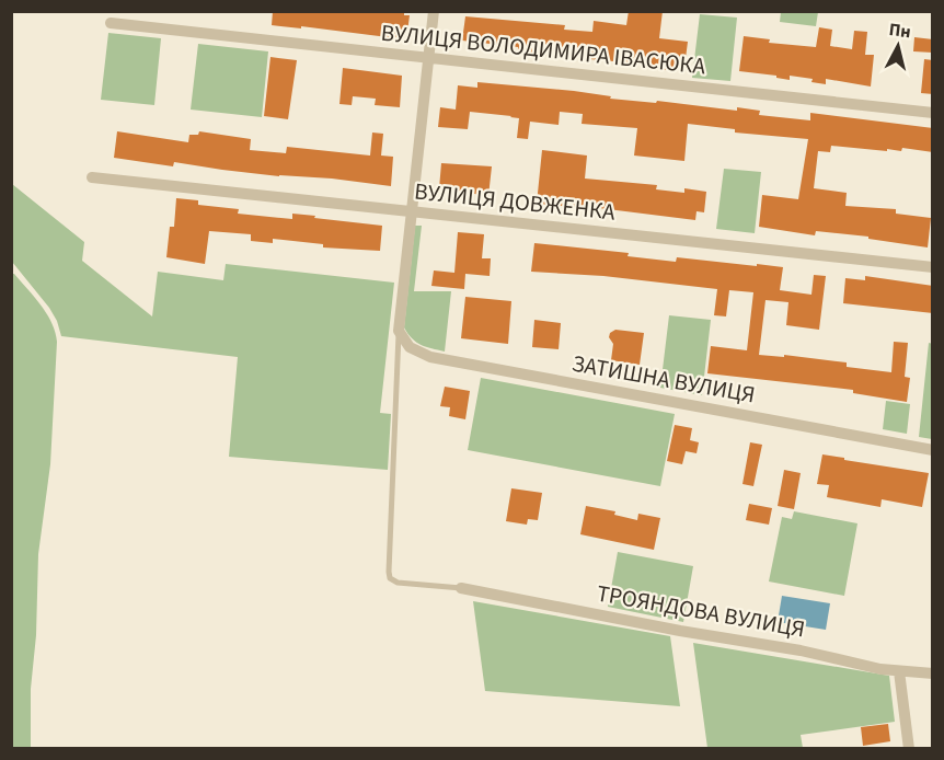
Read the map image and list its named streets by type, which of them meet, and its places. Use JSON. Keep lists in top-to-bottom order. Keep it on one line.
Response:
{"streets":{"street":["ВУЛИЦЯ ВОЛОДИМИРА ІВАСЮКА","ВУЛИЦЯ ДОВЖЕНКА","ЗАТИШНА ВУЛИЦЯ","ТРОЯНДОВА ВУЛИЦЯ"]},"north":"top"}
